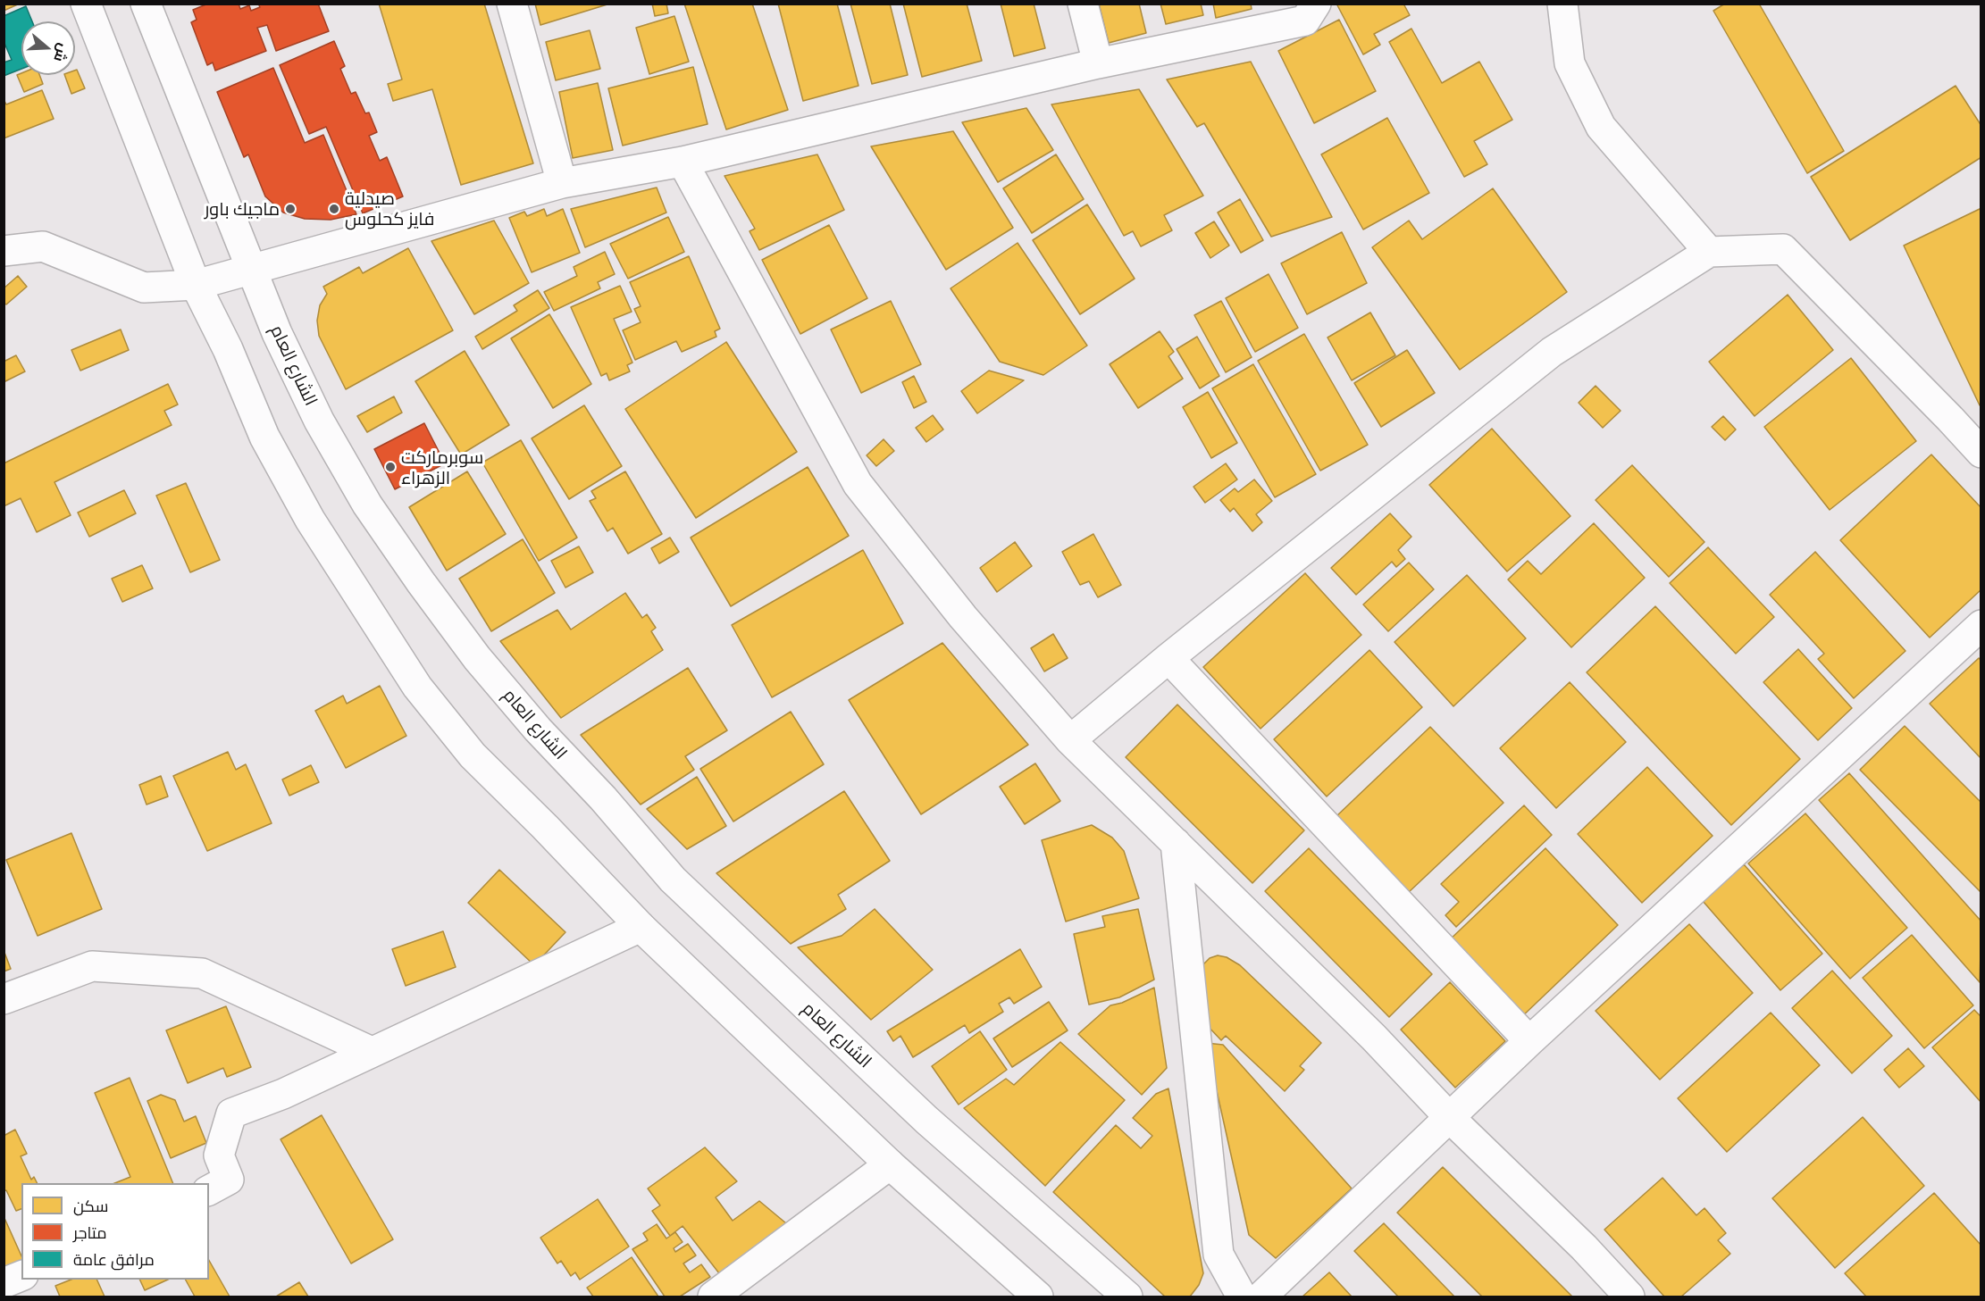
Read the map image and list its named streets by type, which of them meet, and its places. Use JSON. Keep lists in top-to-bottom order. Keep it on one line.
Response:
{"streets":{"street":["الشارع العام"]},"places":["ماجيك باور","صيدلية فايز كحلوس","سوبرماركت الزهراء"],"legend":["سكن","متاجر","مرافق عامة"],"north":"right"}
